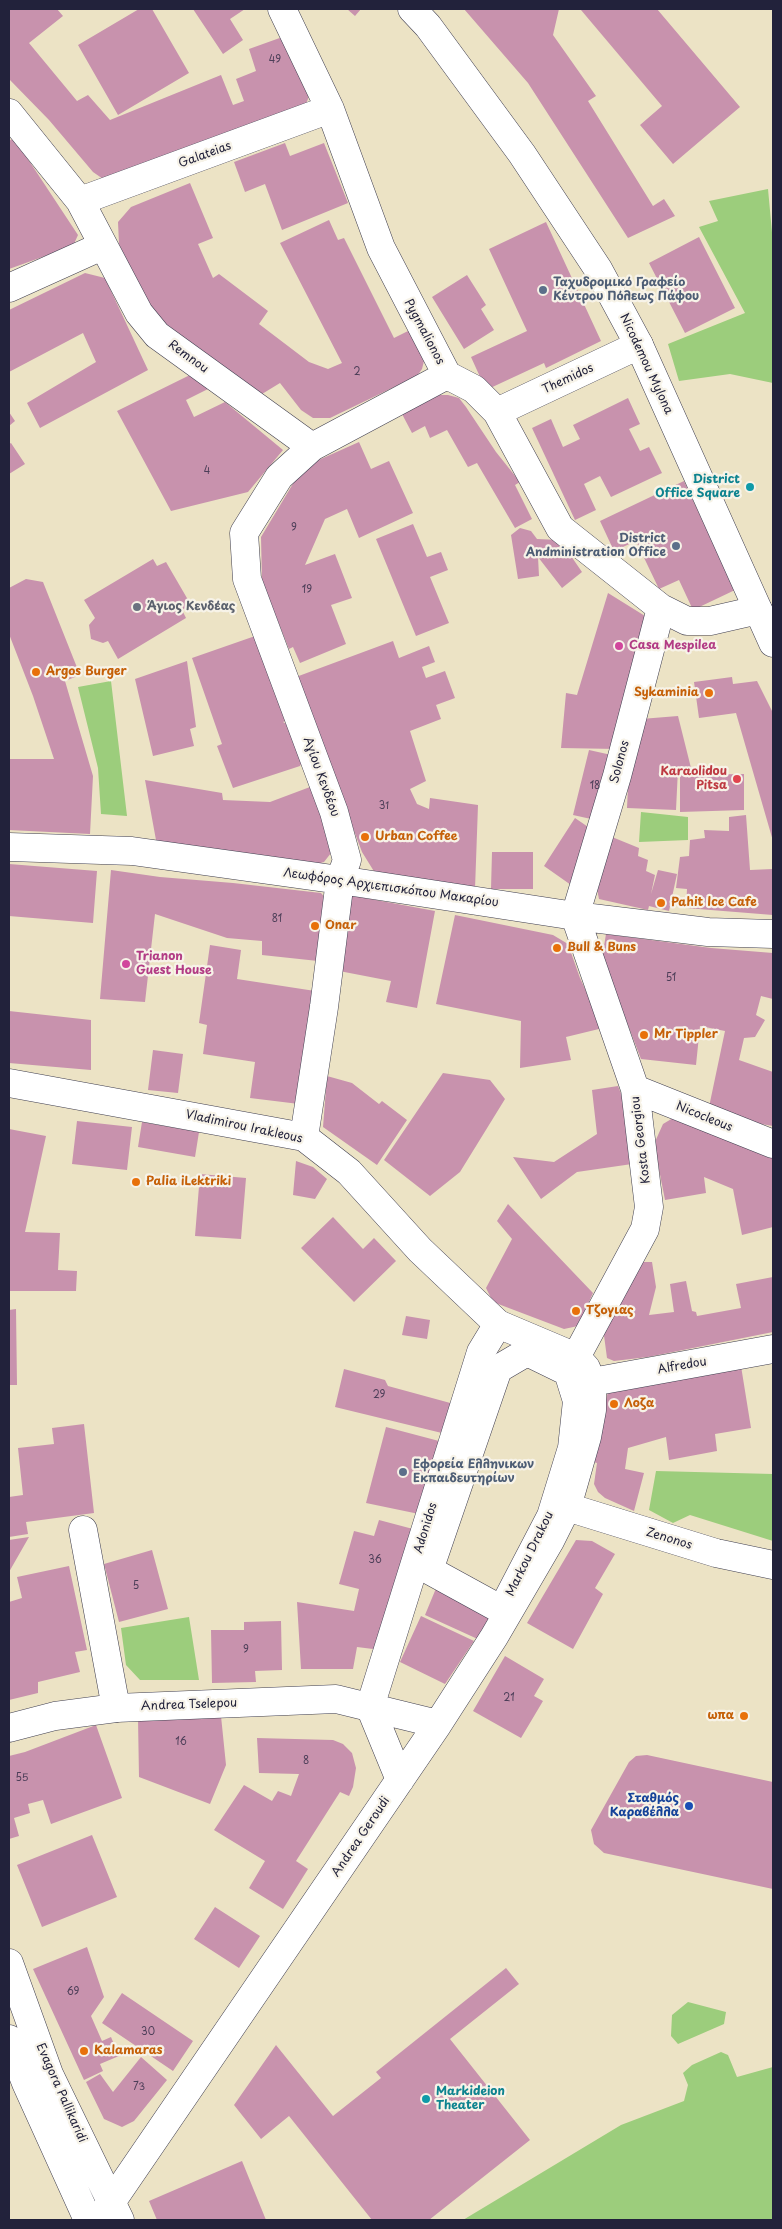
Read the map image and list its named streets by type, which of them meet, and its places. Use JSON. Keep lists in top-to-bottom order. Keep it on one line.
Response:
{"streets":{"street":["Galateias","Pygmalionos","Remnou","Nicodemou Mylona","Themidos","Solonos","Αγίου Κενδέου","Λεωφόρος Αρχιεπισκόπου Μακαρίου","Nicocleous","Vladimirou Irakleous","Kosta Georgiou","Alfredou","Adonidos","Zenonos","Markou Drakou","Andrea Tselepou","Andrea Geroudi","Evagora Pallikaridi"]},"crossings":[["Galateias","Pygmalionos"],["Galateias","Remnou"],["Pygmalionos","Nicodemou Mylona"],["Pygmalionos","Themidos"],["Pygmalionos","Solonos"],["Remnou","Αγίου Κενδέου"],["Nicodemou Mylona","Themidos"],["Solonos","Λεωφόρος Αρχιεπισκόπου Μακαρίου"],["Solonos","Kosta Georgiou"],["Αγίου Κενδέου","Λεωφόρος Αρχιεπισκόπου Μακαρίου"],["Αγίου Κενδέου","Vladimirou Irakleous"],["Λεωφόρος Αρχιεπισκόπου Μακαρίου","Kosta Georgiou"],["Nicocleous","Kosta Georgiou"],["Vladimirou Irakleous","Adonidos"],["Alfredou","Andrea Geroudi"],["Adonidos","Andrea Tselepou"],["Zenonos","Andrea Geroudi"],["Andrea Tselepou","Andrea Geroudi"],["Andrea Geroudi","Evagora Pallikaridi"]],"places":["Ταχυδρομικό Γραφείο Κέντρου Πόλεως Πάφου","District Office Square","District Andministration Office","Άγιος Κενδέας","Casa Mespilea","Argos Burger","Sykaminia","Karaolidou Pitsa","Urban Coffee","Pahit Ice Cafe","Onar","Bull & Buns","Trianon Guest House","Mr Tippler","Palia iLektriki","Τζογιας","Λοζα","Εφορεία Ελληνικων Εκπαιδευτηρίων","ωπα","Σταθμός Καραβέλλα","Kalamaras","Markideion Theater"],"house_numbers":["49","2","4","9","19","18","31","81","51","29","36","5","9","21","16","8","55","69","30","73"]}
